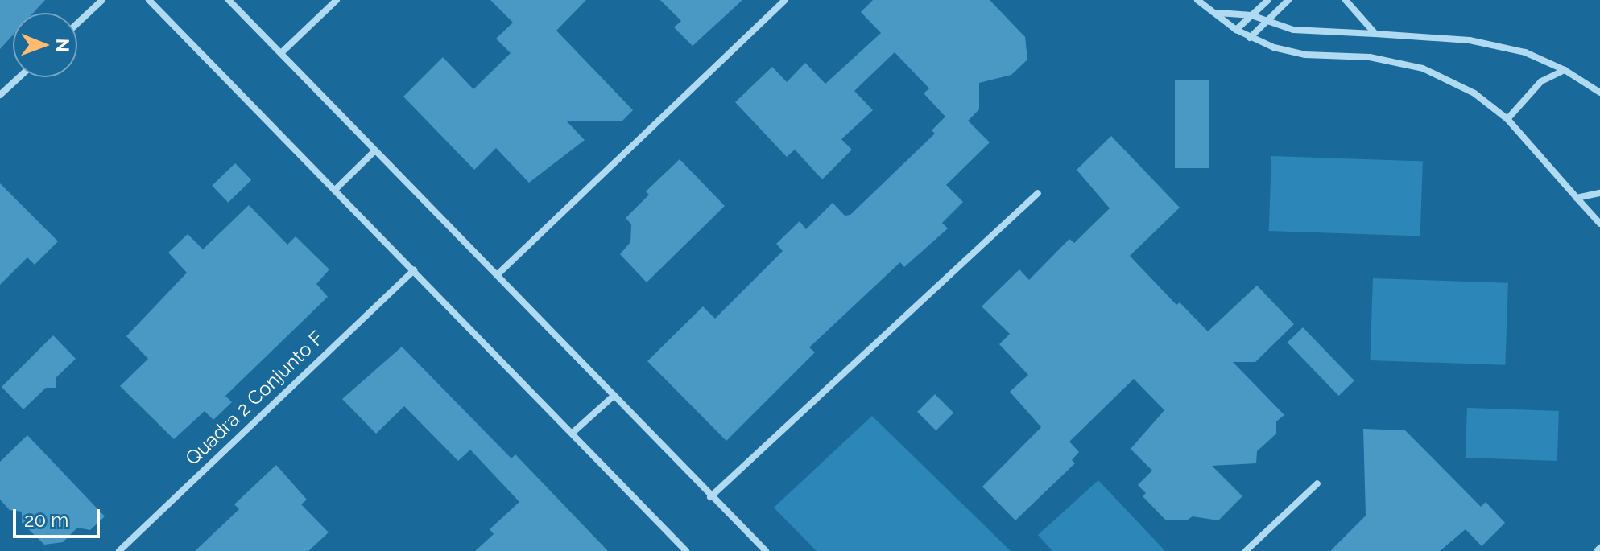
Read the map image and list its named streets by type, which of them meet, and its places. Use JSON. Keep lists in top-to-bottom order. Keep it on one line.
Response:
{"streets":{"street":["Quadra 2 Conjunto F"]},"scale_bar":"20 m","north":"right"}
